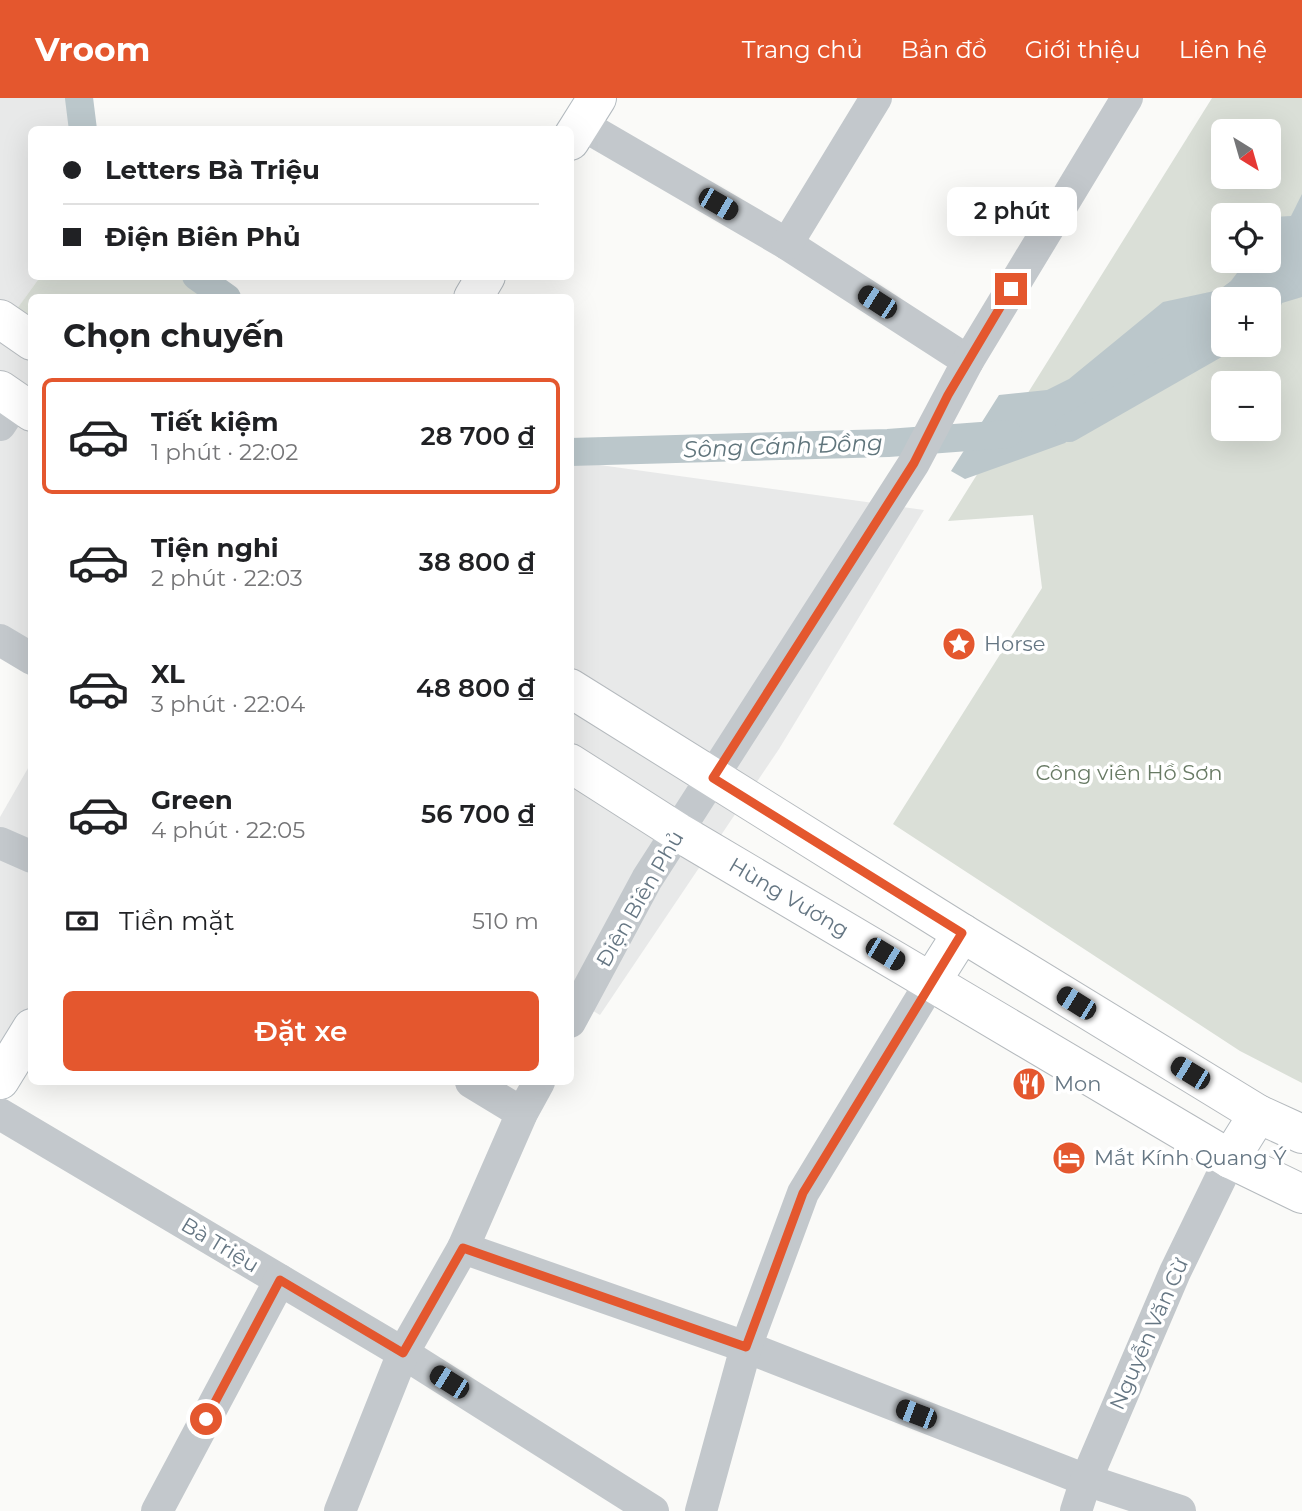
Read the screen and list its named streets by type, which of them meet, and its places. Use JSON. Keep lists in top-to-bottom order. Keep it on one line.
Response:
{"streets":{"main road":["Hùng Vương"],"street":["Điện Biên Phủ","Bà Triệu","Nguyễn Văn Cừ"]},"crossings":[["Hùng Vương","Điện Biên Phủ"],["Hùng Vương","Nguyễn Văn Cừ"]],"water":["Sông Cánh Đồng"],"parks":["Công viên Hồ Sơn"],"places":{"place":["Horse"],"restaurant":["Mon"],"hotel":["Mắt Kính Quang Ý"]},"north":"bottom right","page":{"header":"Vroom","nav":["Trang chủ","Bản đồ","Giới thiệu","Liên hệ"],"map_buttons":["+","−"],"banner":["Letters Bà Triệu","Điện Biên Phủ"],"bubble":"2 phút","heading":"Chọn chuyến","list":[{"name":"Tiết kiệm","note":"1 phút · 22:02","value":"28 700 ₫"},{"name":"Tiện nghi","note":"2 phút · 22:03","value":"38 800 ₫"},{"name":"XL","note":"3 phút · 22:04","value":"48 800 ₫"},{"name":"Green","note":"4 phút · 22:05","value":"56 700 ₫"}],"pay":["Tiền mặt","510 m"],"buttons":"Đặt xe"}}
